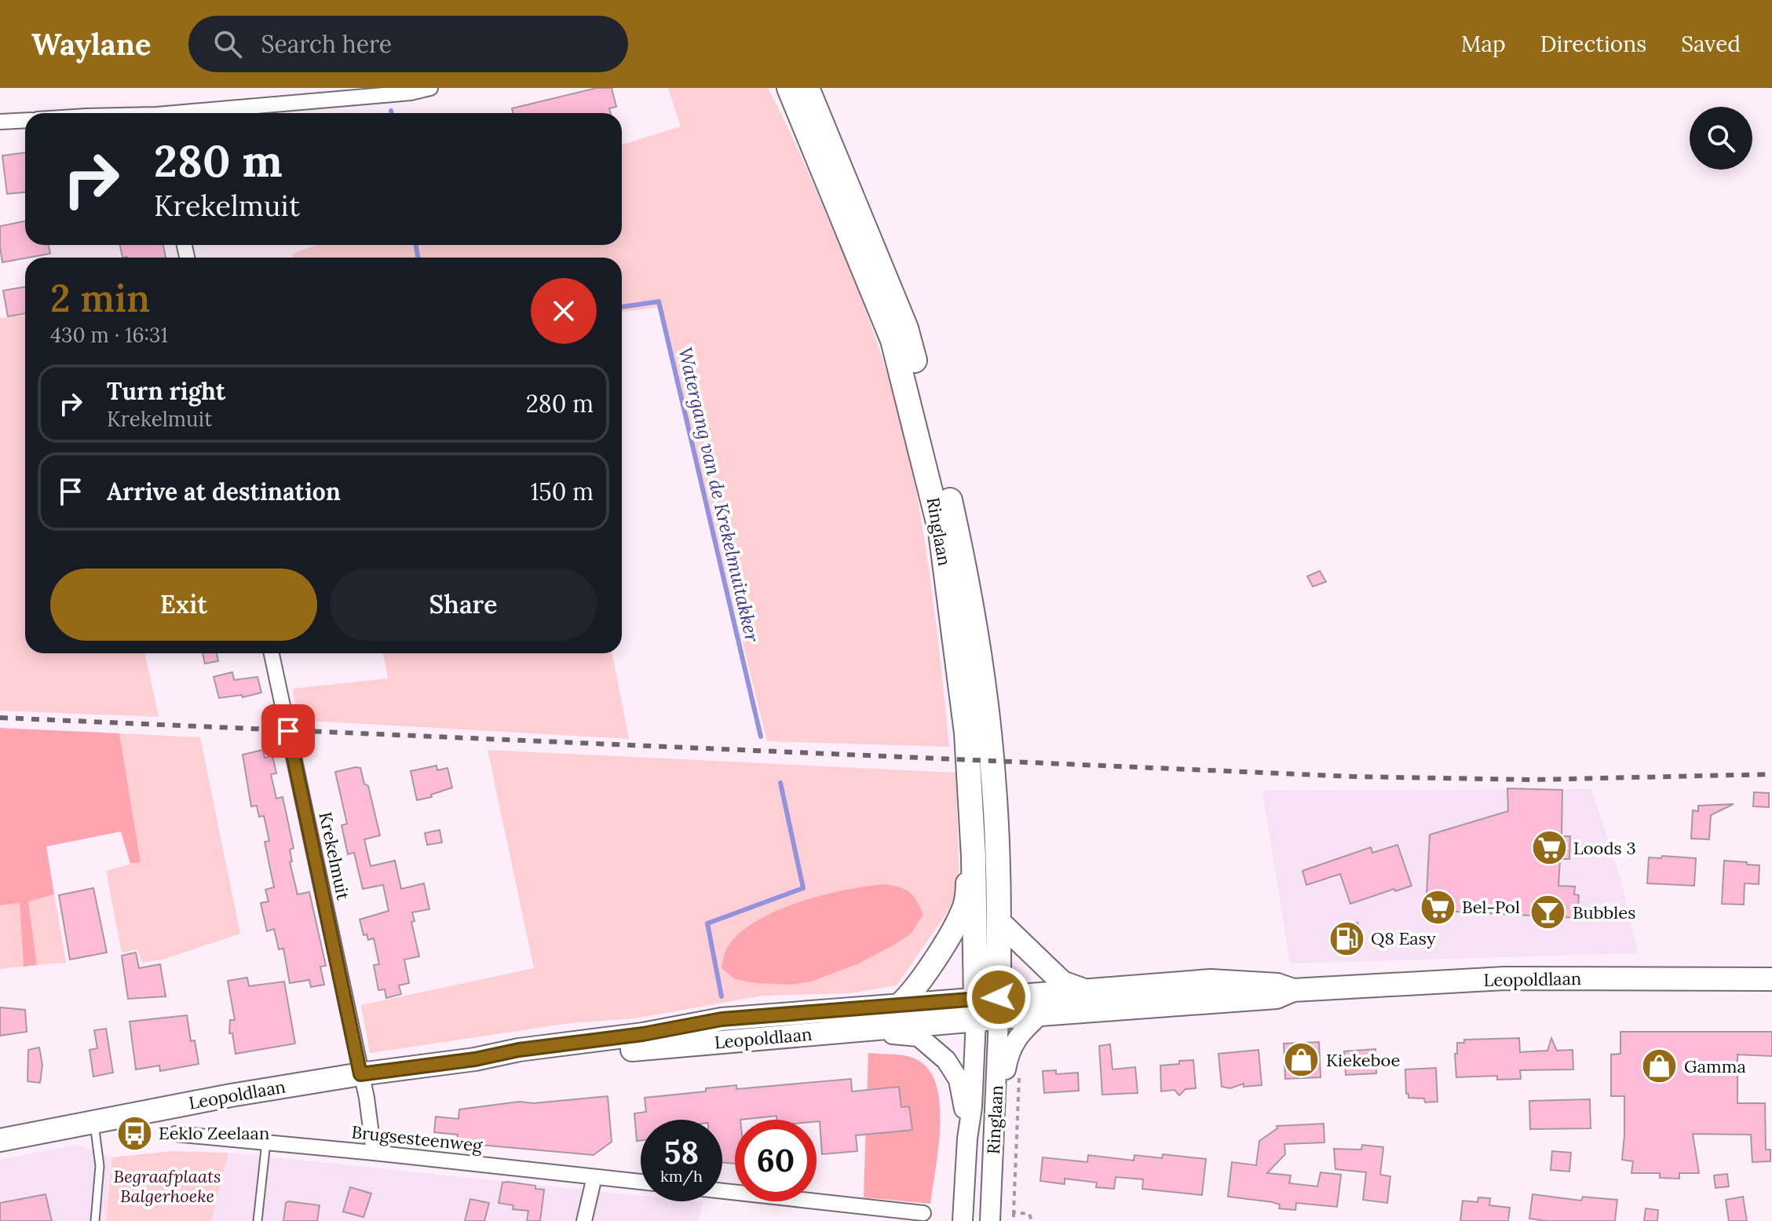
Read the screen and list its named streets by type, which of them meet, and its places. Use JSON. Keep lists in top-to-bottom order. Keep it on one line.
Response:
{"streets":{"highway":["Ringlaan"],"main road":["Leopoldlaan"],"street":["Krekelmuit","Brugsesteenweg"]},"crossings":[["Ringlaan","Leopoldlaan"],["Krekelmuit","Leopoldlaan"],["Krekelmuit","Brugsesteenweg"]],"water":["Watergang van de Krekelmuitakker"],"parks":["Begraafplaats Balgerhoeke"],"places":{"supermarket":["Loods 3","Bel-Pol"],"bar":["Bubbles"],"fuel station":["Q8 Easy"],"shop":["Kiekeboe","Gamma"],"bus stop":["Eeklo Zeelaan"]},"page":{"header":"Waylane","search":"Search here","nav":["Map","Directions","Saved"],"turn":["280 m","Krekelmuit"],"heading":["2 min","430 m · 16:31"],"list":[{"name":"Turn right","note":"Krekelmuit","value":"280 m"},{"name":"Arrive at destination","value":"150 m"}],"buttons":["Exit","Share"],"speed":"58 km/h","limit":"60"}}
